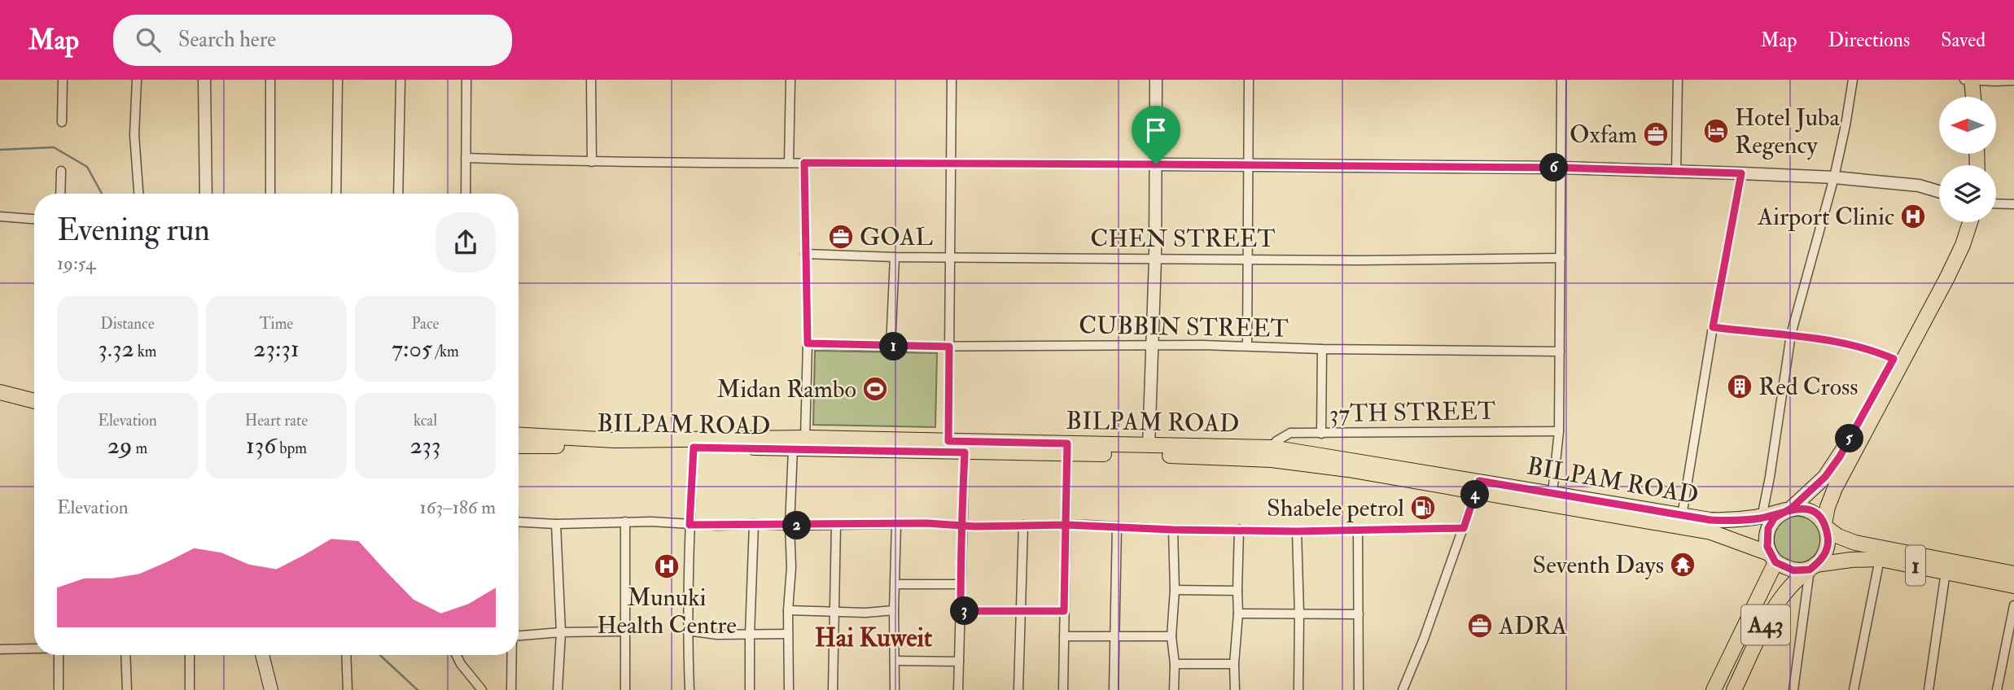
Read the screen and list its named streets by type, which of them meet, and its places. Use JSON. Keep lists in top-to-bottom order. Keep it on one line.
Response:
{"streets":{"main road":["BILPAM ROAD","1","A43"],"street":["CHEN STREET","CUBBIN STREET","37TH STREET"]},"crossings":[["37TH STREET","BILPAM ROAD"],["BILPAM ROAD","1"],["BILPAM ROAD","A43"],["1","A43"]],"districts":["Hai Kuweit"],"places":{"hotel":["Hotel Juba Regency"],"office":["Oxfam","GOAL","ADRA"],"hospital":["Airport Clinic","Munuki Health Centre"],"building":["Red Cross"],"sports":["Midan Rambo"],"fuel station":["Shabele petrol"],"temple":["Seventh Days"]},"north":"left","page":{"header":"Map","search":"Search here","nav":["Map","Directions","Saved"],"pins":["6","1","5","4","2","3"],"heading":["Evening run","19:54"],"stats":[["Distance","3.32 km"],["Time","23:31"],["Pace","7:05 /km"],["Elevation","29 m"],["Heart rate","136 bpm"],["kcal","233"]],"chart":["Elevation","163–186 m"]}}
